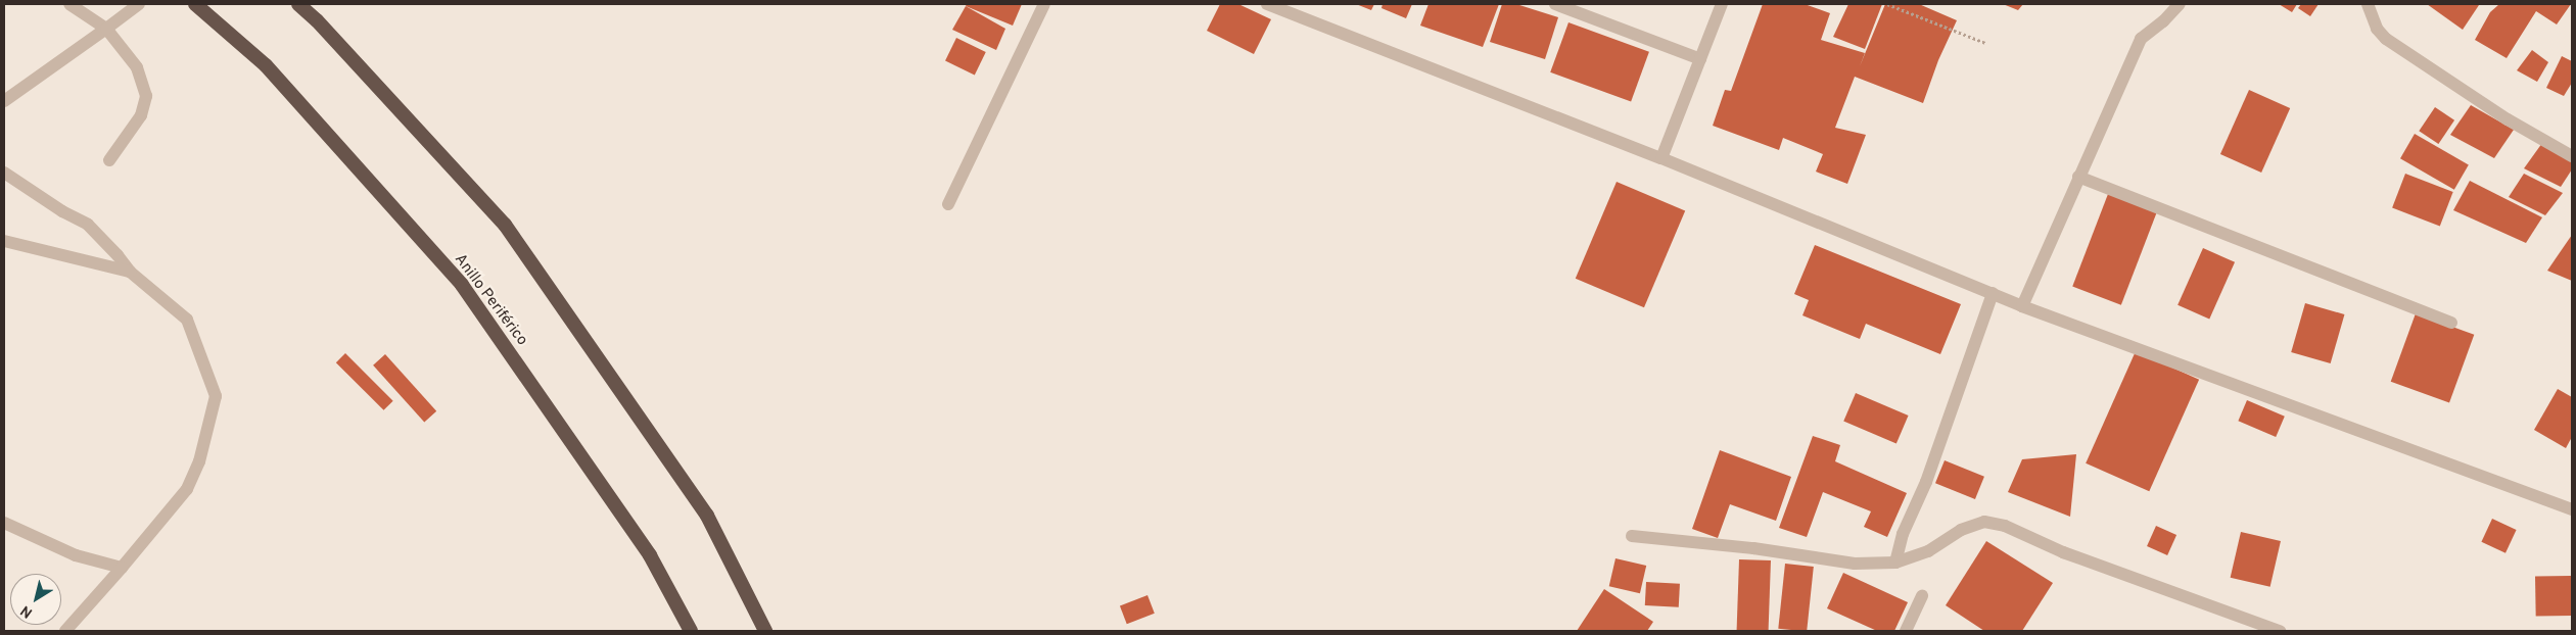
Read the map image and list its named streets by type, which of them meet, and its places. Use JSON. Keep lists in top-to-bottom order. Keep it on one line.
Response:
{"streets":{"highway":["Anillo Periférico"]},"north":"bottom left"}
